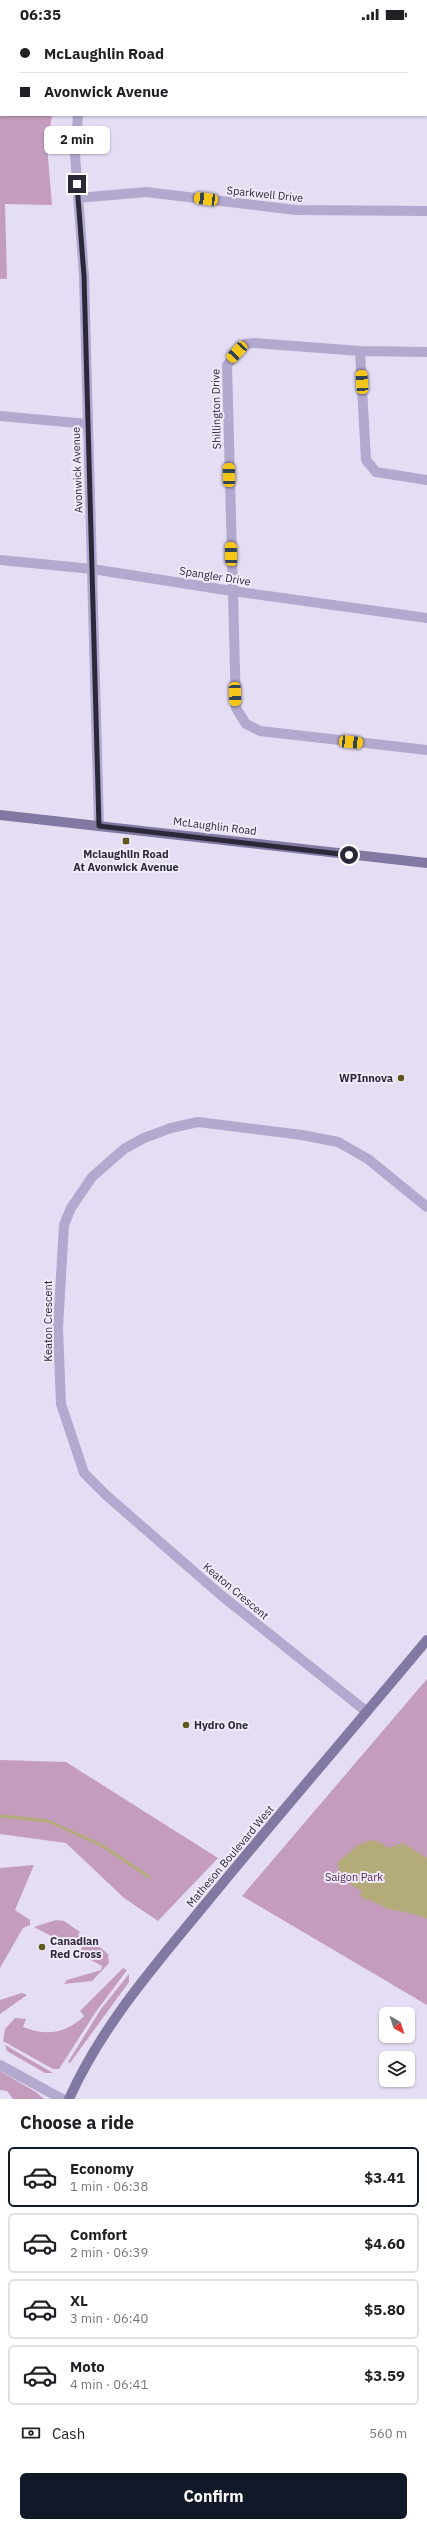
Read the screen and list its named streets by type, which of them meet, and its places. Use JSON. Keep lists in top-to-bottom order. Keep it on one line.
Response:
{"streets":{"street":["Sparkwell Drive","Shillington Drive","Avonwick Avenue","Spangler Drive","McLaughlin Road","Keaton Crescent","Matheson Boulevard West"]},"crossings":[["Sparkwell Drive","Avonwick Avenue"],["Shillington Drive","Spangler Drive"],["Avonwick Avenue","Spangler Drive"],["Avonwick Avenue","McLaughlin Road"],["Keaton Crescent","Matheson Boulevard West"]],"parks":["Saigon Park"],"places":{"transit":["Mclaughlin Road At Avonwick Avenue"],"other":["WPInnova","Hydro One","Canadian Red Cross"]},"north":"bottom right","page":{"status":"06:35","banner":["McLaughlin Road","Avonwick Avenue"],"bubble":"2 min","heading":"Choose a ride","list":[{"name":"Economy","note":"1 min · 06:38","value":"$3.41"},{"name":"Comfort","note":"2 min · 06:39","value":"$4.60"},{"name":"XL","note":"3 min · 06:40","value":"$5.80"},{"name":"Moto","note":"4 min · 06:41","value":"$3.59"}],"pay":["Cash","560 m"],"buttons":"Confirm"}}
